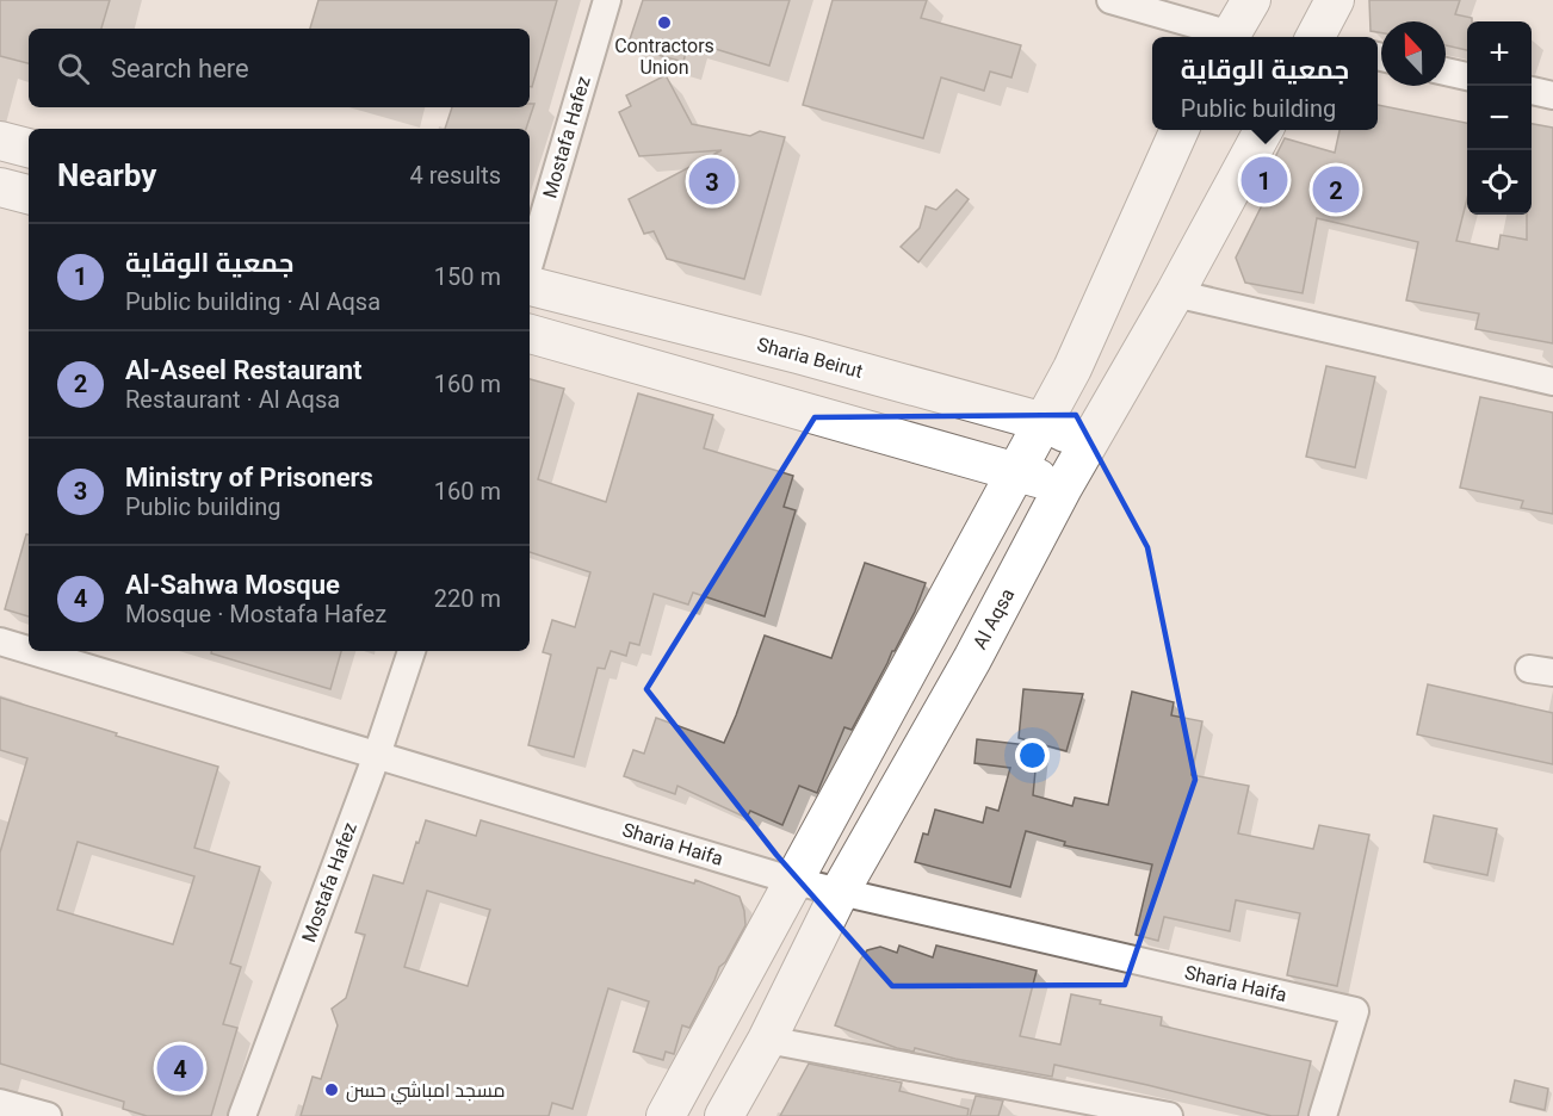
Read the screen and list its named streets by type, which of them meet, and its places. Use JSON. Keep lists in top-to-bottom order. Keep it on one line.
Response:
{"streets":{"main road":["Sharia Beirut","Al Aqsa"],"street":["Mostafa Hafez","Sharia Haifa"]},"crossings":[["Mostafa Hafez","Sharia Haifa"],["Sharia Beirut","Al Aqsa"],["Al Aqsa","Sharia Haifa"]],"places":["Contractors Union","مسجد امباشي حسن"],"north":"top","page":{"map_buttons":["+","−"],"search":"Search here","popup":["جمعية الوقاية","Public building"],"heading":["Nearby","4 results"],"pins":["1","3","2","4"],"list":[{"mark":"1","name":"جمعية الوقاية","note":"Public building · Al Aqsa","value":"150 m"},{"mark":"2","name":"Al-Aseel Restaurant","note":"Restaurant · Al Aqsa","value":"160 m"},{"mark":"3","name":"Ministry of Prisoners","note":"Public building","value":"160 m"},{"mark":"4","name":"Al-Sahwa Mosque","note":"Mosque · Mostafa Hafez","value":"220 m"}]}}
